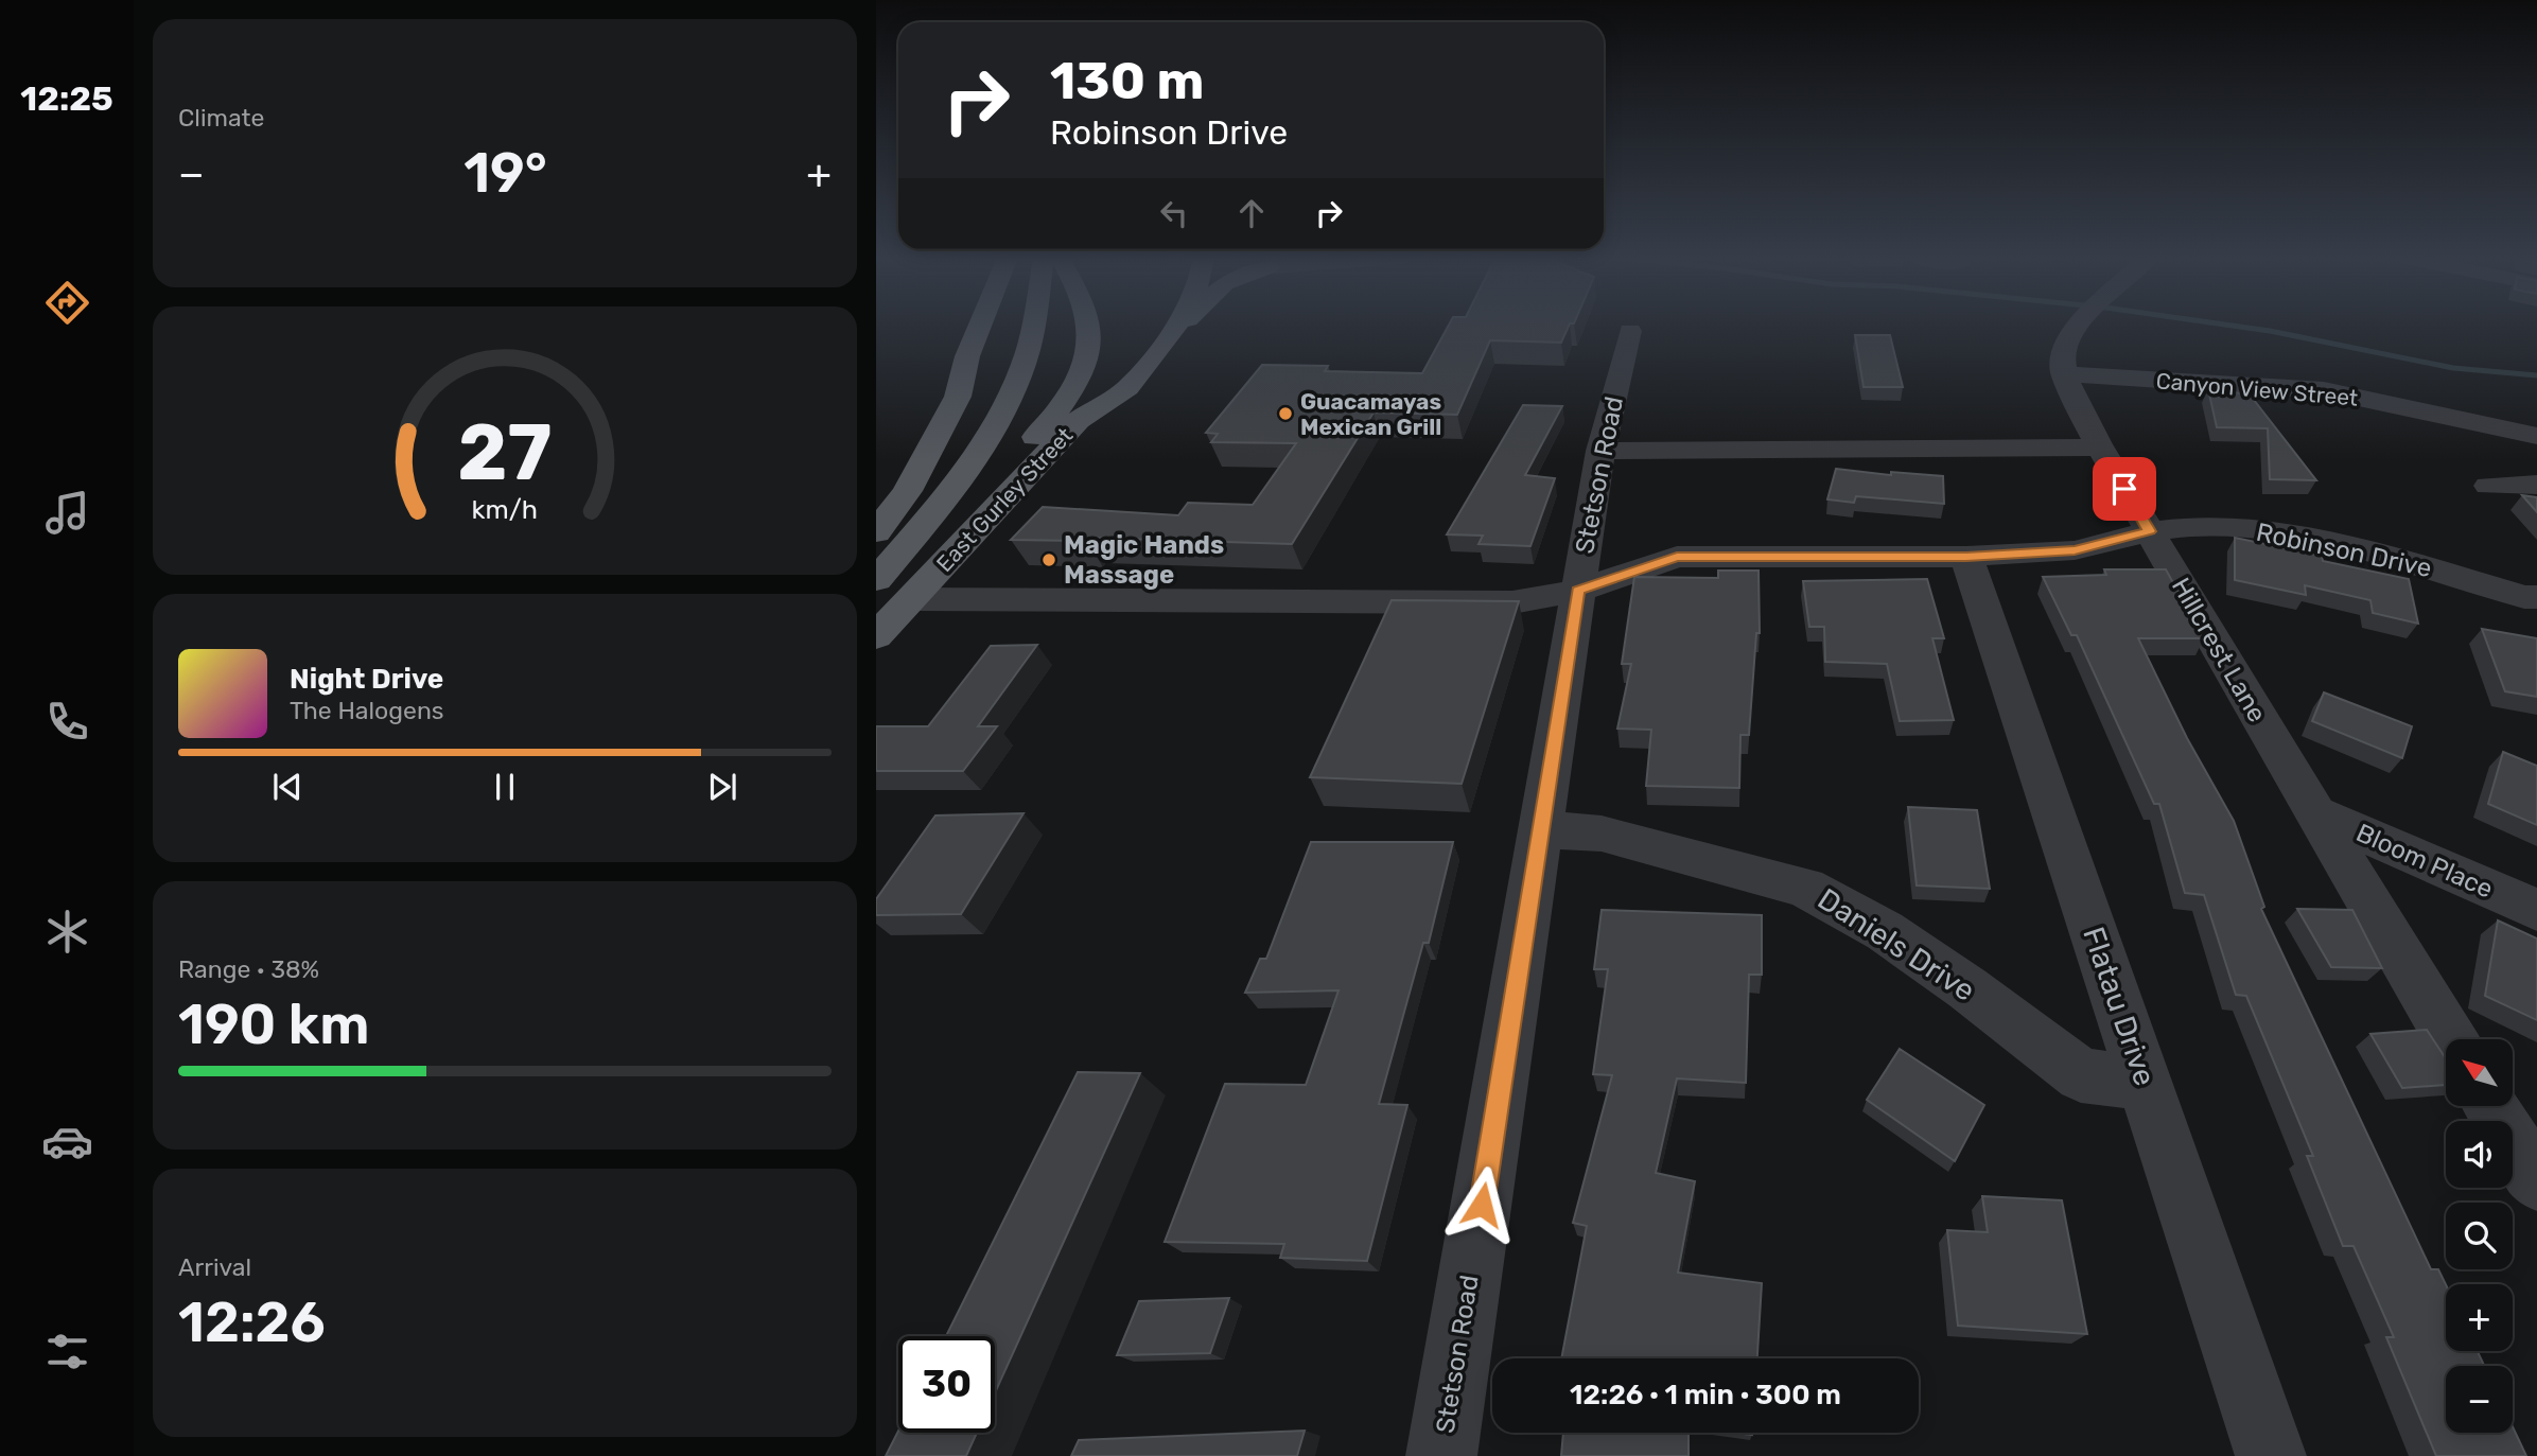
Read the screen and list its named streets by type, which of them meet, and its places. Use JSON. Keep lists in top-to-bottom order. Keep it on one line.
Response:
{"streets":{"main road":["East Gurley Street"],"street":["Canyon View Street","Stetson Road","Robinson Drive","Hillcrest Lane","Bloom Place","Daniels Drive","Flatau Drive"]},"crossings":[["Canyon View Street","Hillcrest Lane"],["Stetson Road","Robinson Drive"],["Stetson Road","Daniels Drive"],["East Gurley Street","Robinson Drive"],["Robinson Drive","Hillcrest Lane"],["Robinson Drive","Flatau Drive"],["Hillcrest Lane","Bloom Place"],["Daniels Drive","Flatau Drive"]],"places":["Guacamayas Mexican Grill","Magic Hands Massage"],"north":"top left","page":{"tabs":"12:25","tile":["Climate",["Range · 38%","190 km"],["Arrival","12:26"]],"turn":["130 m","Robinson Drive"],"heat":["−","19°","+"],"song":["Night Drive","The Halogens"],"map_buttons":["+","−"],"limit":"30","trip":"12:26 · 1 min · 300 m","gauge":["27","km/h"]}}
